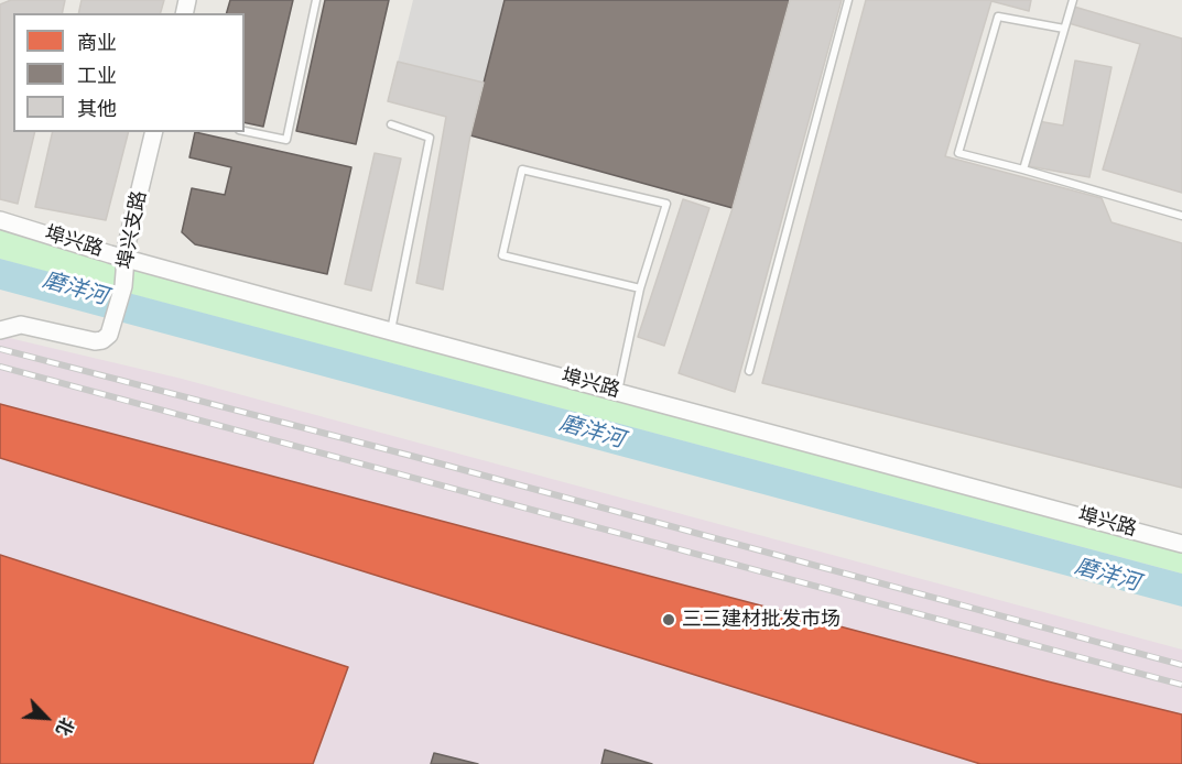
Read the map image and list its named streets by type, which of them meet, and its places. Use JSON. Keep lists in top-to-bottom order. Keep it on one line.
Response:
{"streets":{"street":["埠兴支路","埠兴路"]},"crossings":[["埠兴支路","埠兴路"]],"water":["磨洋河"],"places":["三三建材批发市场"],"legend":["商业","工业","其他"],"north":"bottom right"}
